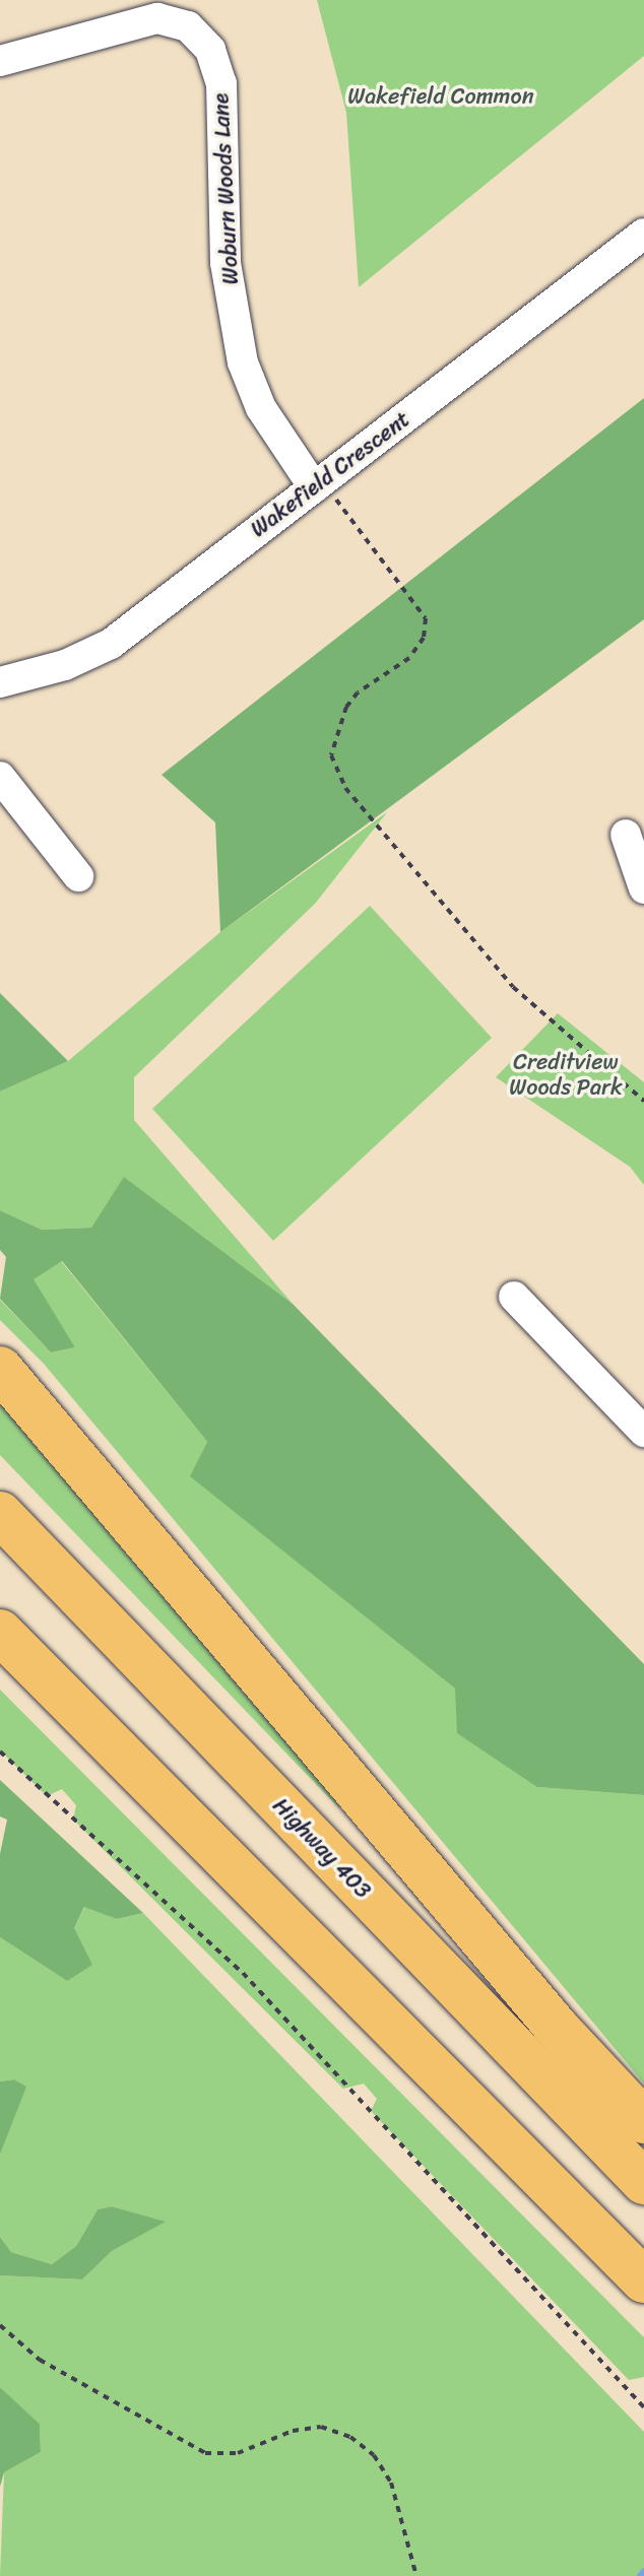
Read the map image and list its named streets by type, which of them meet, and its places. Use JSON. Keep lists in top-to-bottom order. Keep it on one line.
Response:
{"streets":{"highway":["Highway 403"],"street":["Woburn Woods Lane","Wakefield Crescent"]},"crossings":[["Woburn Woods Lane","Wakefield Crescent"]],"parks":["Wakefield Common","Creditview Woods Park"]}
